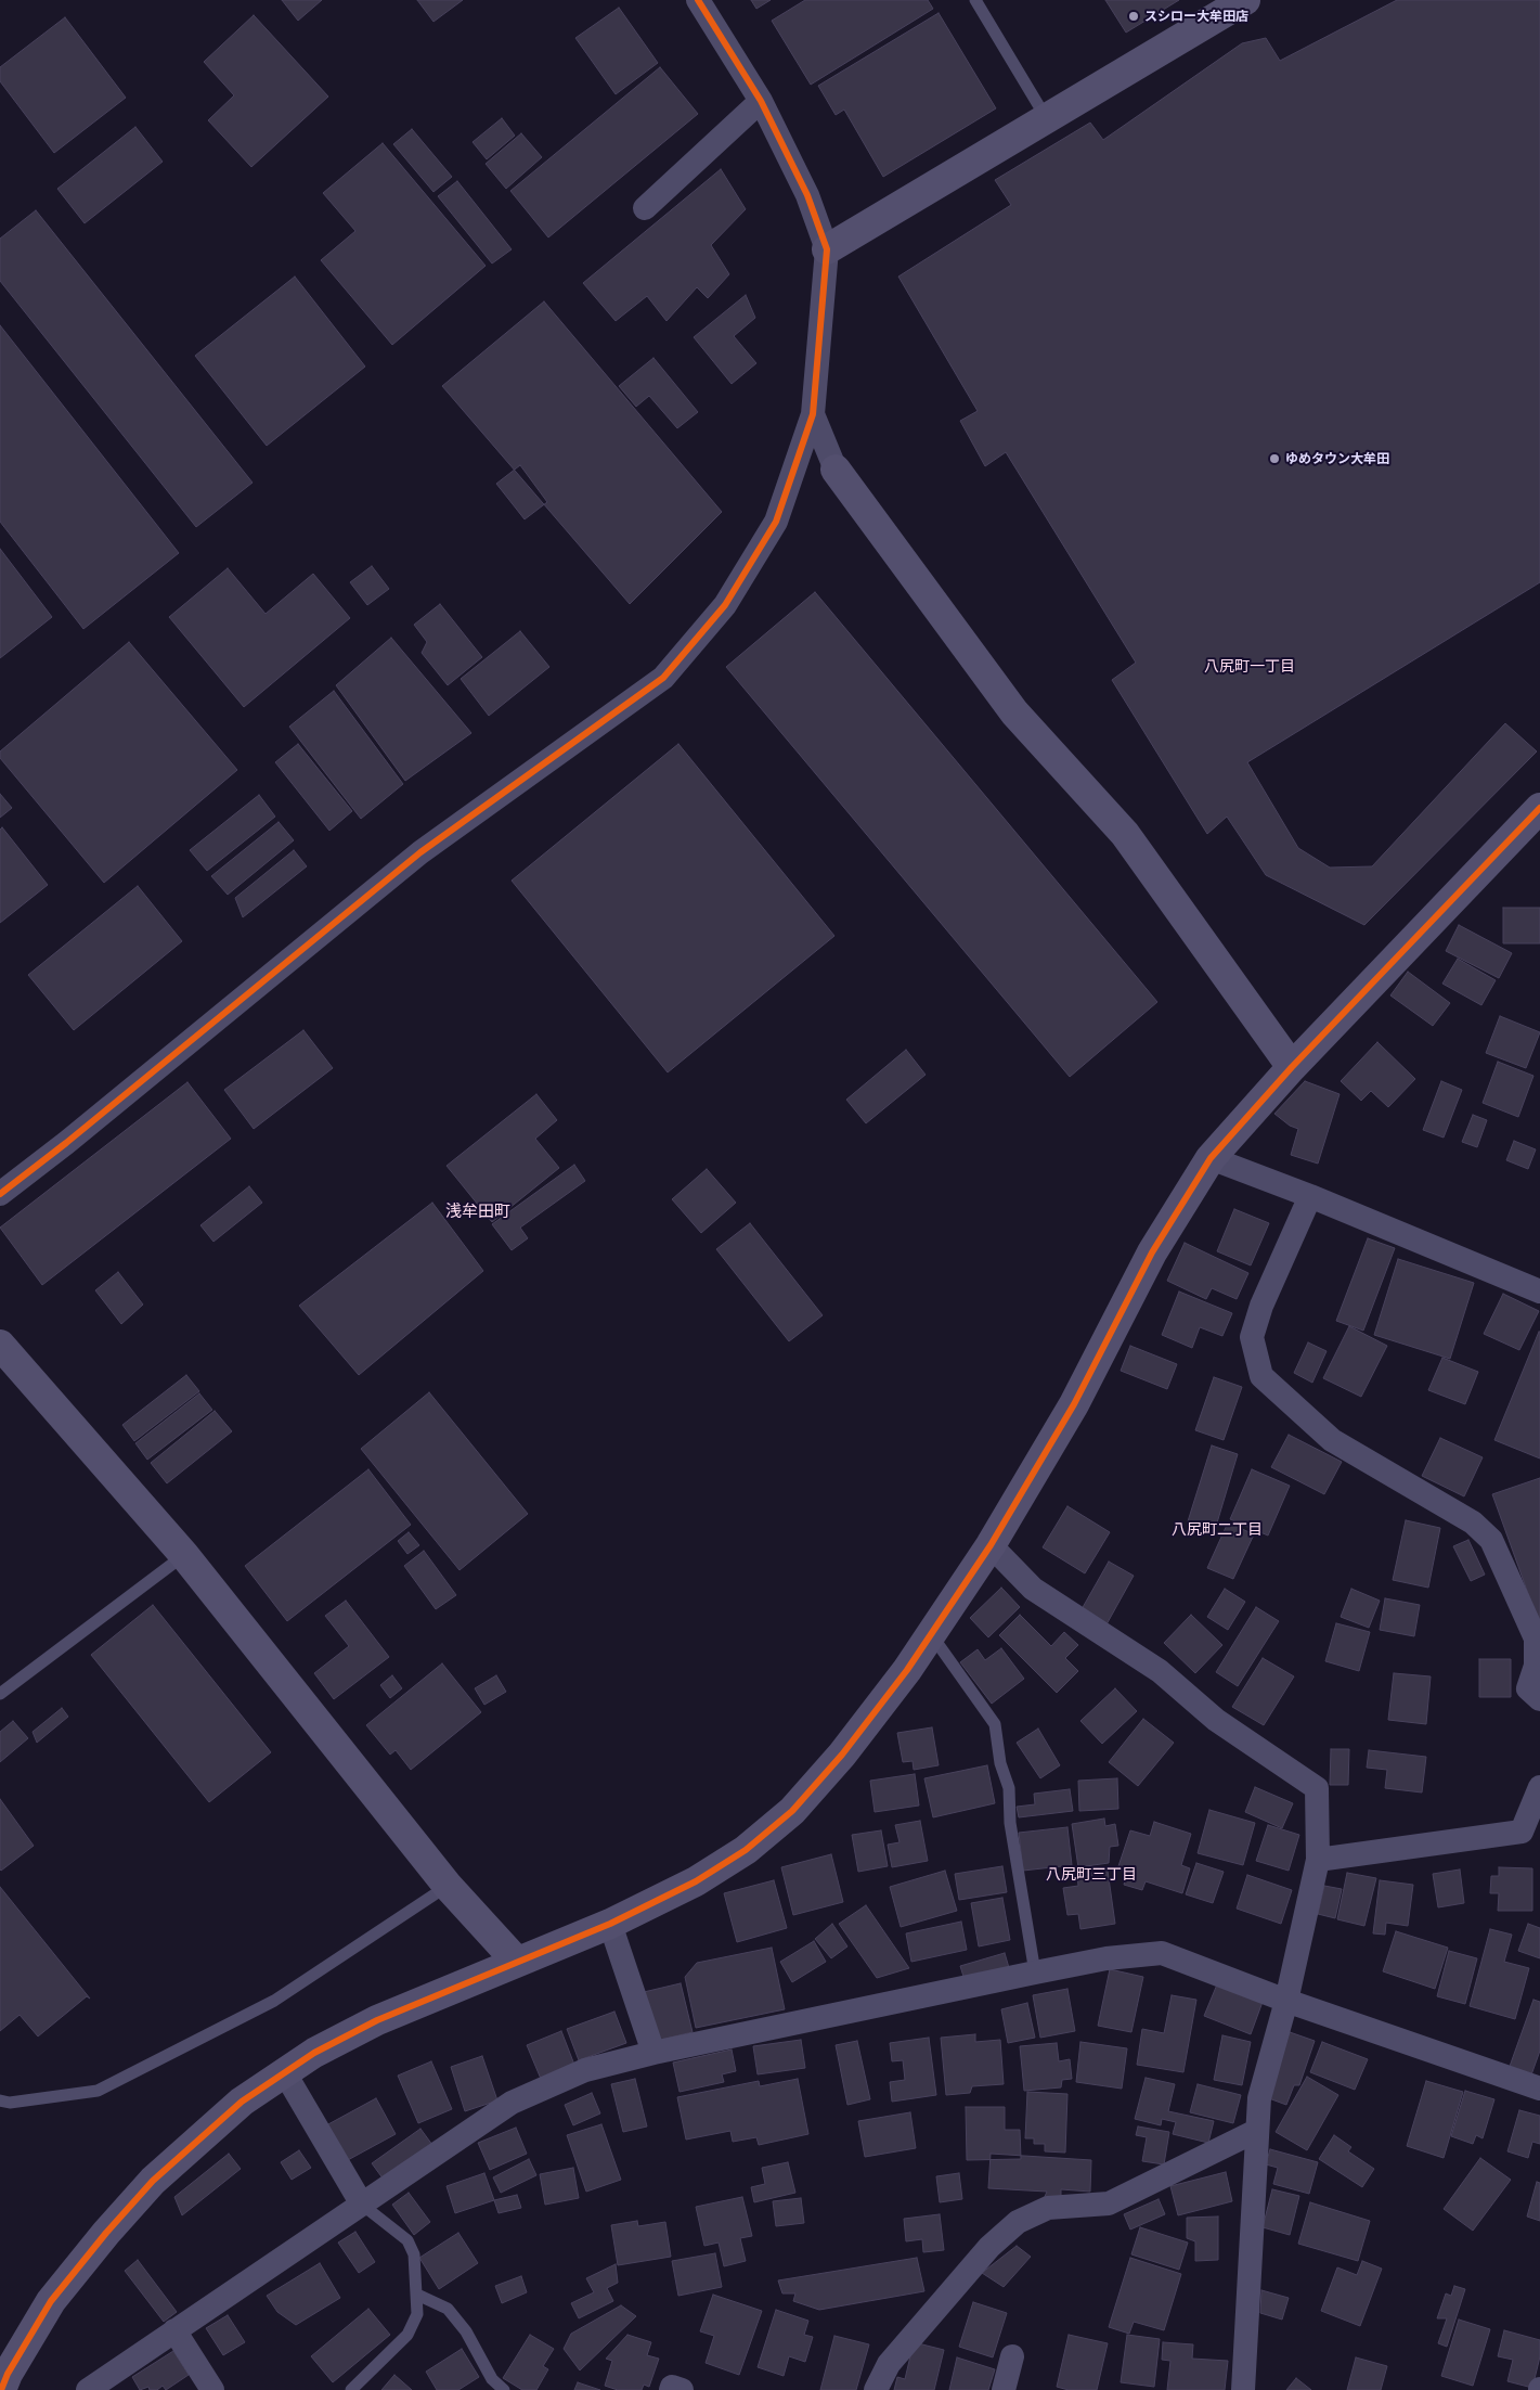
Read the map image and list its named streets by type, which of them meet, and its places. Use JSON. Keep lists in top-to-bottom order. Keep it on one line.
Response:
{"districts":["八尻町一丁目","浅牟田町","八尻町二丁目","八尻町三丁目"],"places":["スシロー大牟田店","ゆめタウン大牟田"]}
